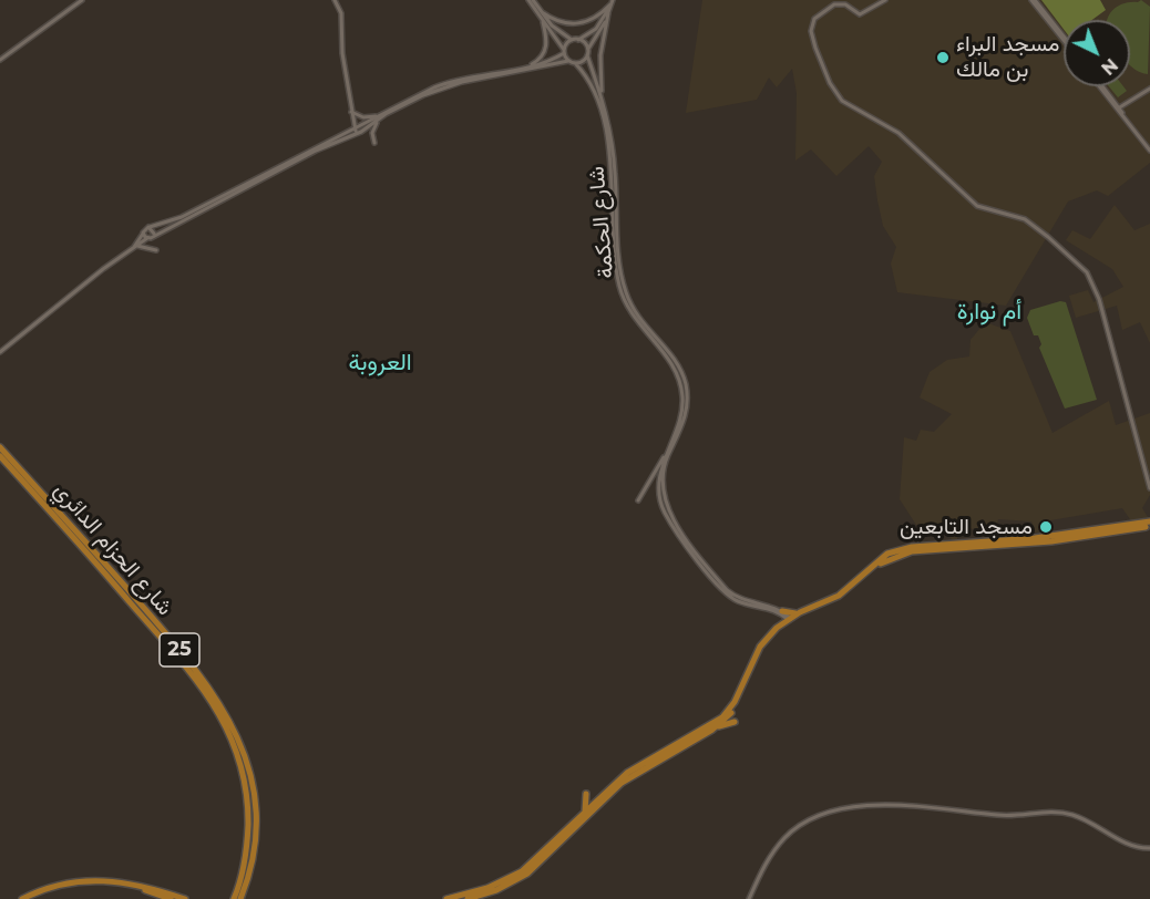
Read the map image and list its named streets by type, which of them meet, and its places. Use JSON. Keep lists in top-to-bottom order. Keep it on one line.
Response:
{"streets":{"main road":["شارع الحزام الدائري","25"],"street":["شارع الحكمة"]},"districts":["أم نوارة","العروبة"],"places":["مسجد البراء بن مالك","مسجد التابعين"],"north":"bottom right"}
